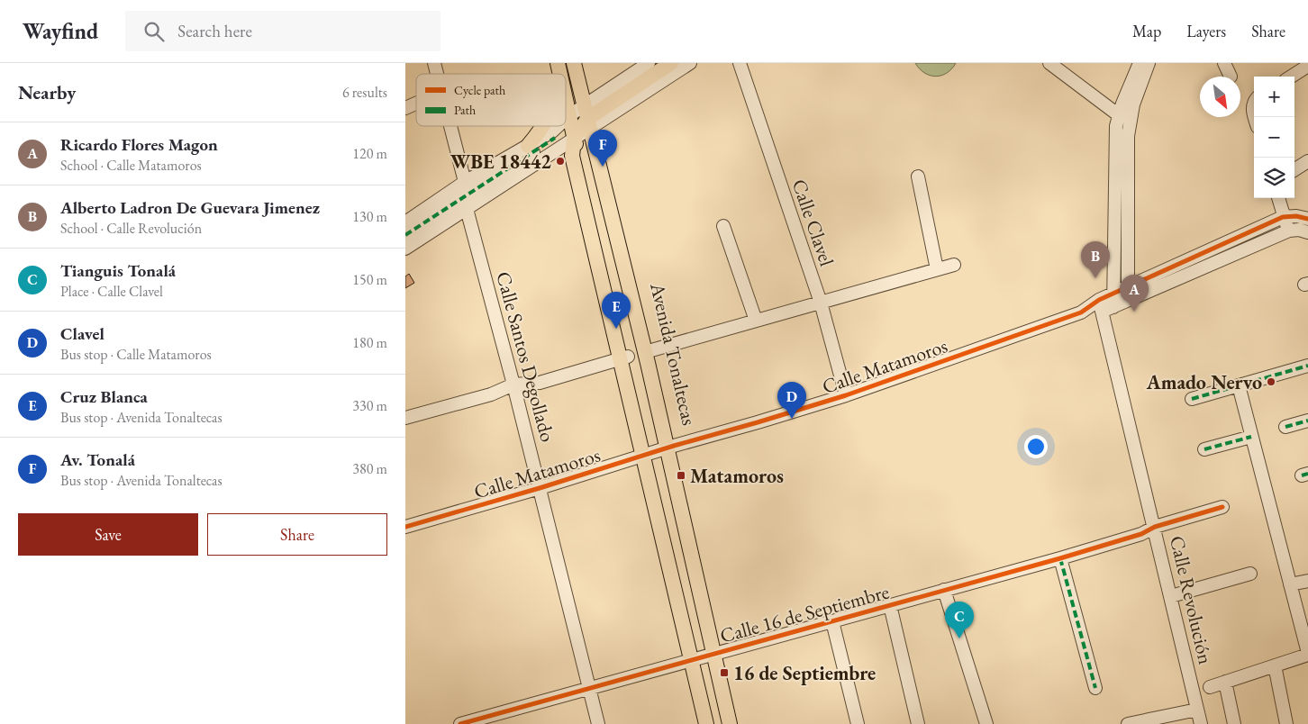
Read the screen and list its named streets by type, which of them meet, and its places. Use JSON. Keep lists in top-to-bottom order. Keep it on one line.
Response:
{"streets":{"main road":["Avenida Tonaltecas"],"street":["Calle Clavel","Calle Santos Degollado","Calle Matamoros","Calle Revolución","Calle 16 de Septiembre"]},"crossings":[["Calle Clavel","Calle Matamoros"],["Avenida Tonaltecas","Calle Matamoros"],["Avenida Tonaltecas","Calle 16 de Septiembre"],["Calle Santos Degollado","Calle Matamoros"],["Calle Santos Degollado","Calle 16 de Septiembre"],["Calle Matamoros","Calle Revolución"],["Calle Revolución","Calle 16 de Septiembre"]],"places":{"other":["WBE 18442","Amado Nervo"],"transit":["Matamoros","16 de Septiembre"]},"legend":["Cycle path","Path"],"north":"bottom right","page":{"header":"Wayfind","search":"Search here","nav":["Map","Layers","Share"],"heading":["Nearby","6 results"],"map_buttons":["+","−"],"list":[{"mark":"A","name":"Ricardo Flores Magon","note":"School · Calle Matamoros","value":"120 m"},{"mark":"B","name":"Alberto Ladron De Guevara Jimenez","note":"School · Calle Revolución","value":"130 m"},{"mark":"C","name":"Tianguis Tonalá","note":"Place · Calle Clavel","value":"150 m"},{"mark":"D","name":"Clavel","note":"Bus stop · Calle Matamoros","value":"180 m"},{"mark":"E","name":"Cruz Blanca","note":"Bus stop · Avenida Tonaltecas","value":"330 m"},{"mark":"F","name":"Av. Tonalá","note":"Bus stop · Avenida Tonaltecas","value":"380 m"}],"pins":["F","B","A","E","D","C"],"buttons":["Save","Share"]}}
